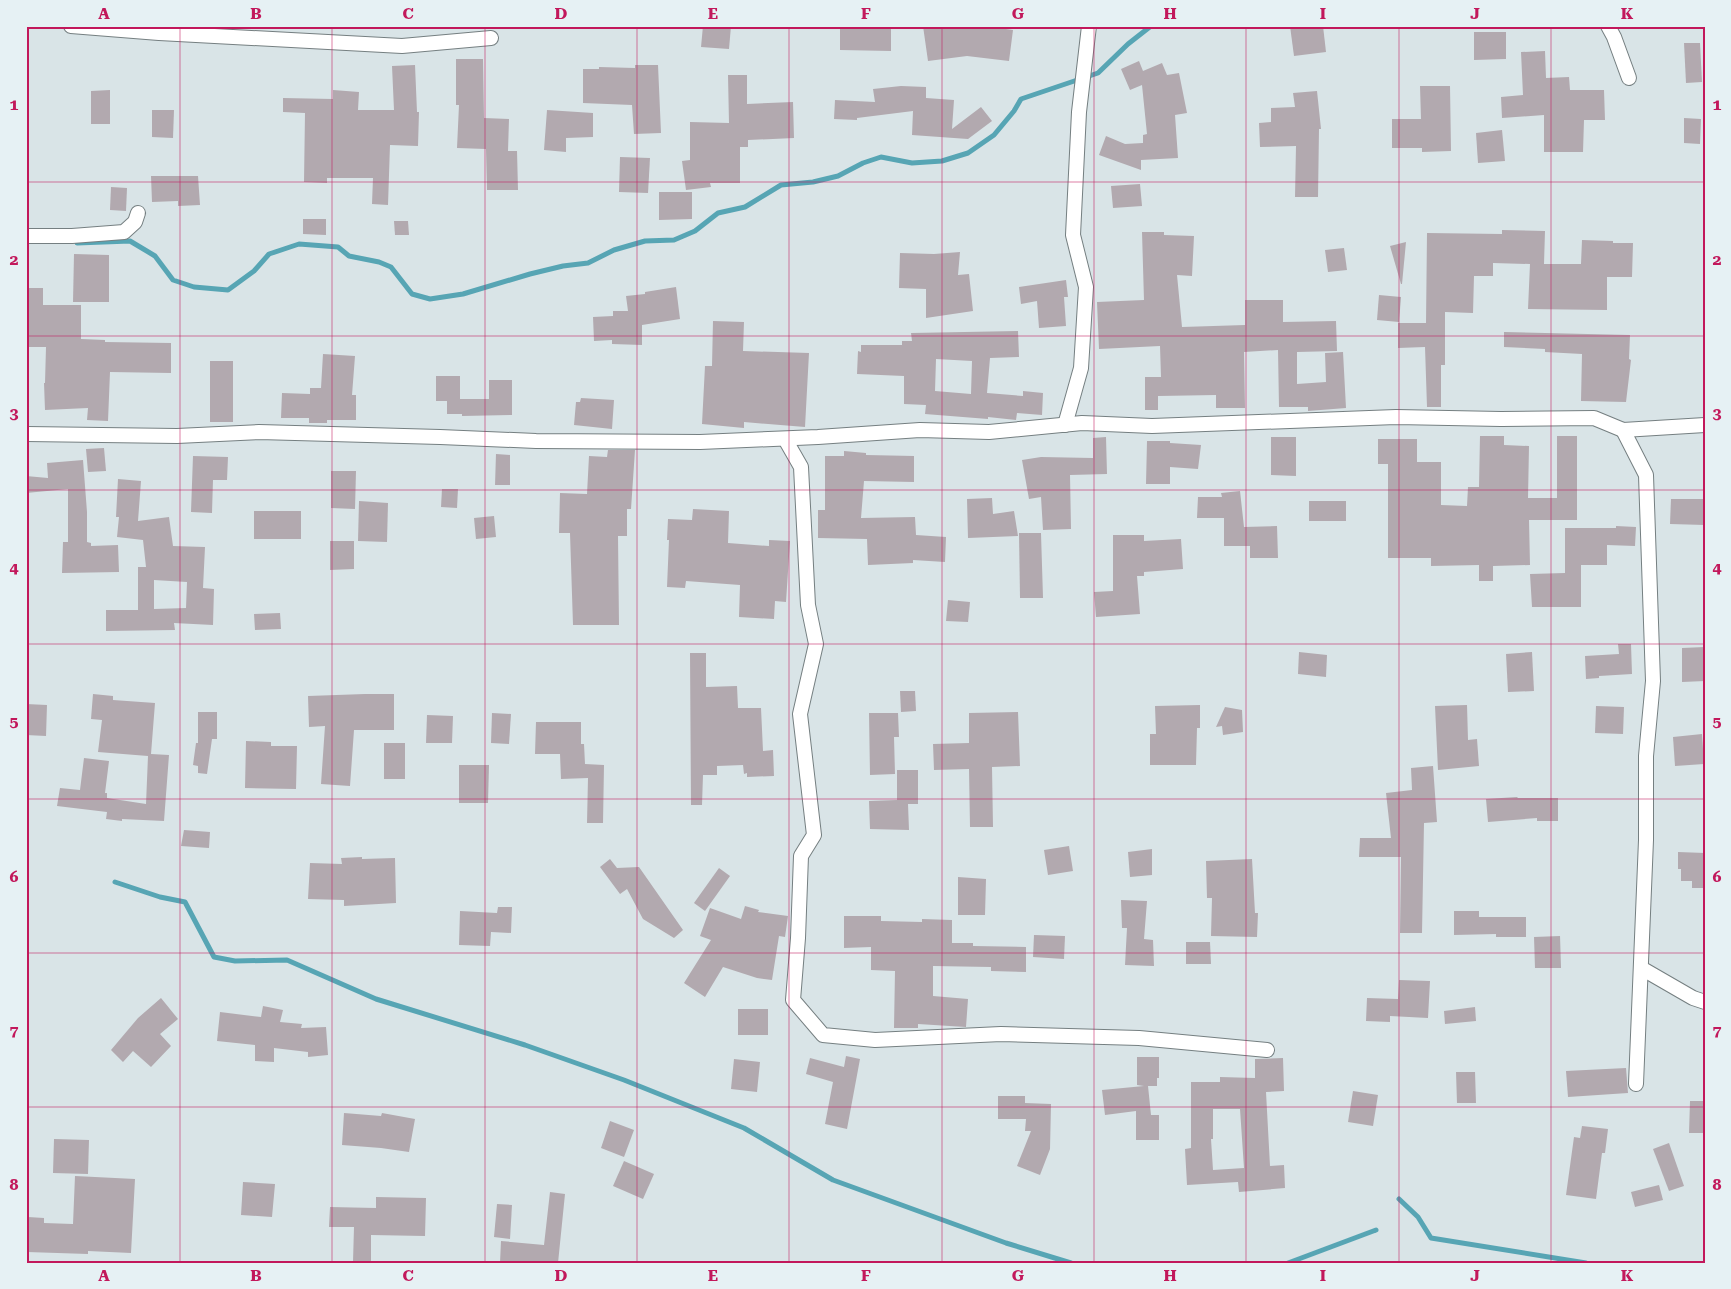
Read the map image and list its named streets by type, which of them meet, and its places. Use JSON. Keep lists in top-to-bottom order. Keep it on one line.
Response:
{"grid":{"columns":["A","B","C","D","E","F","G","H","I","J","K"],"rows":["1","2","3","4","5","6","7","8"]}}
